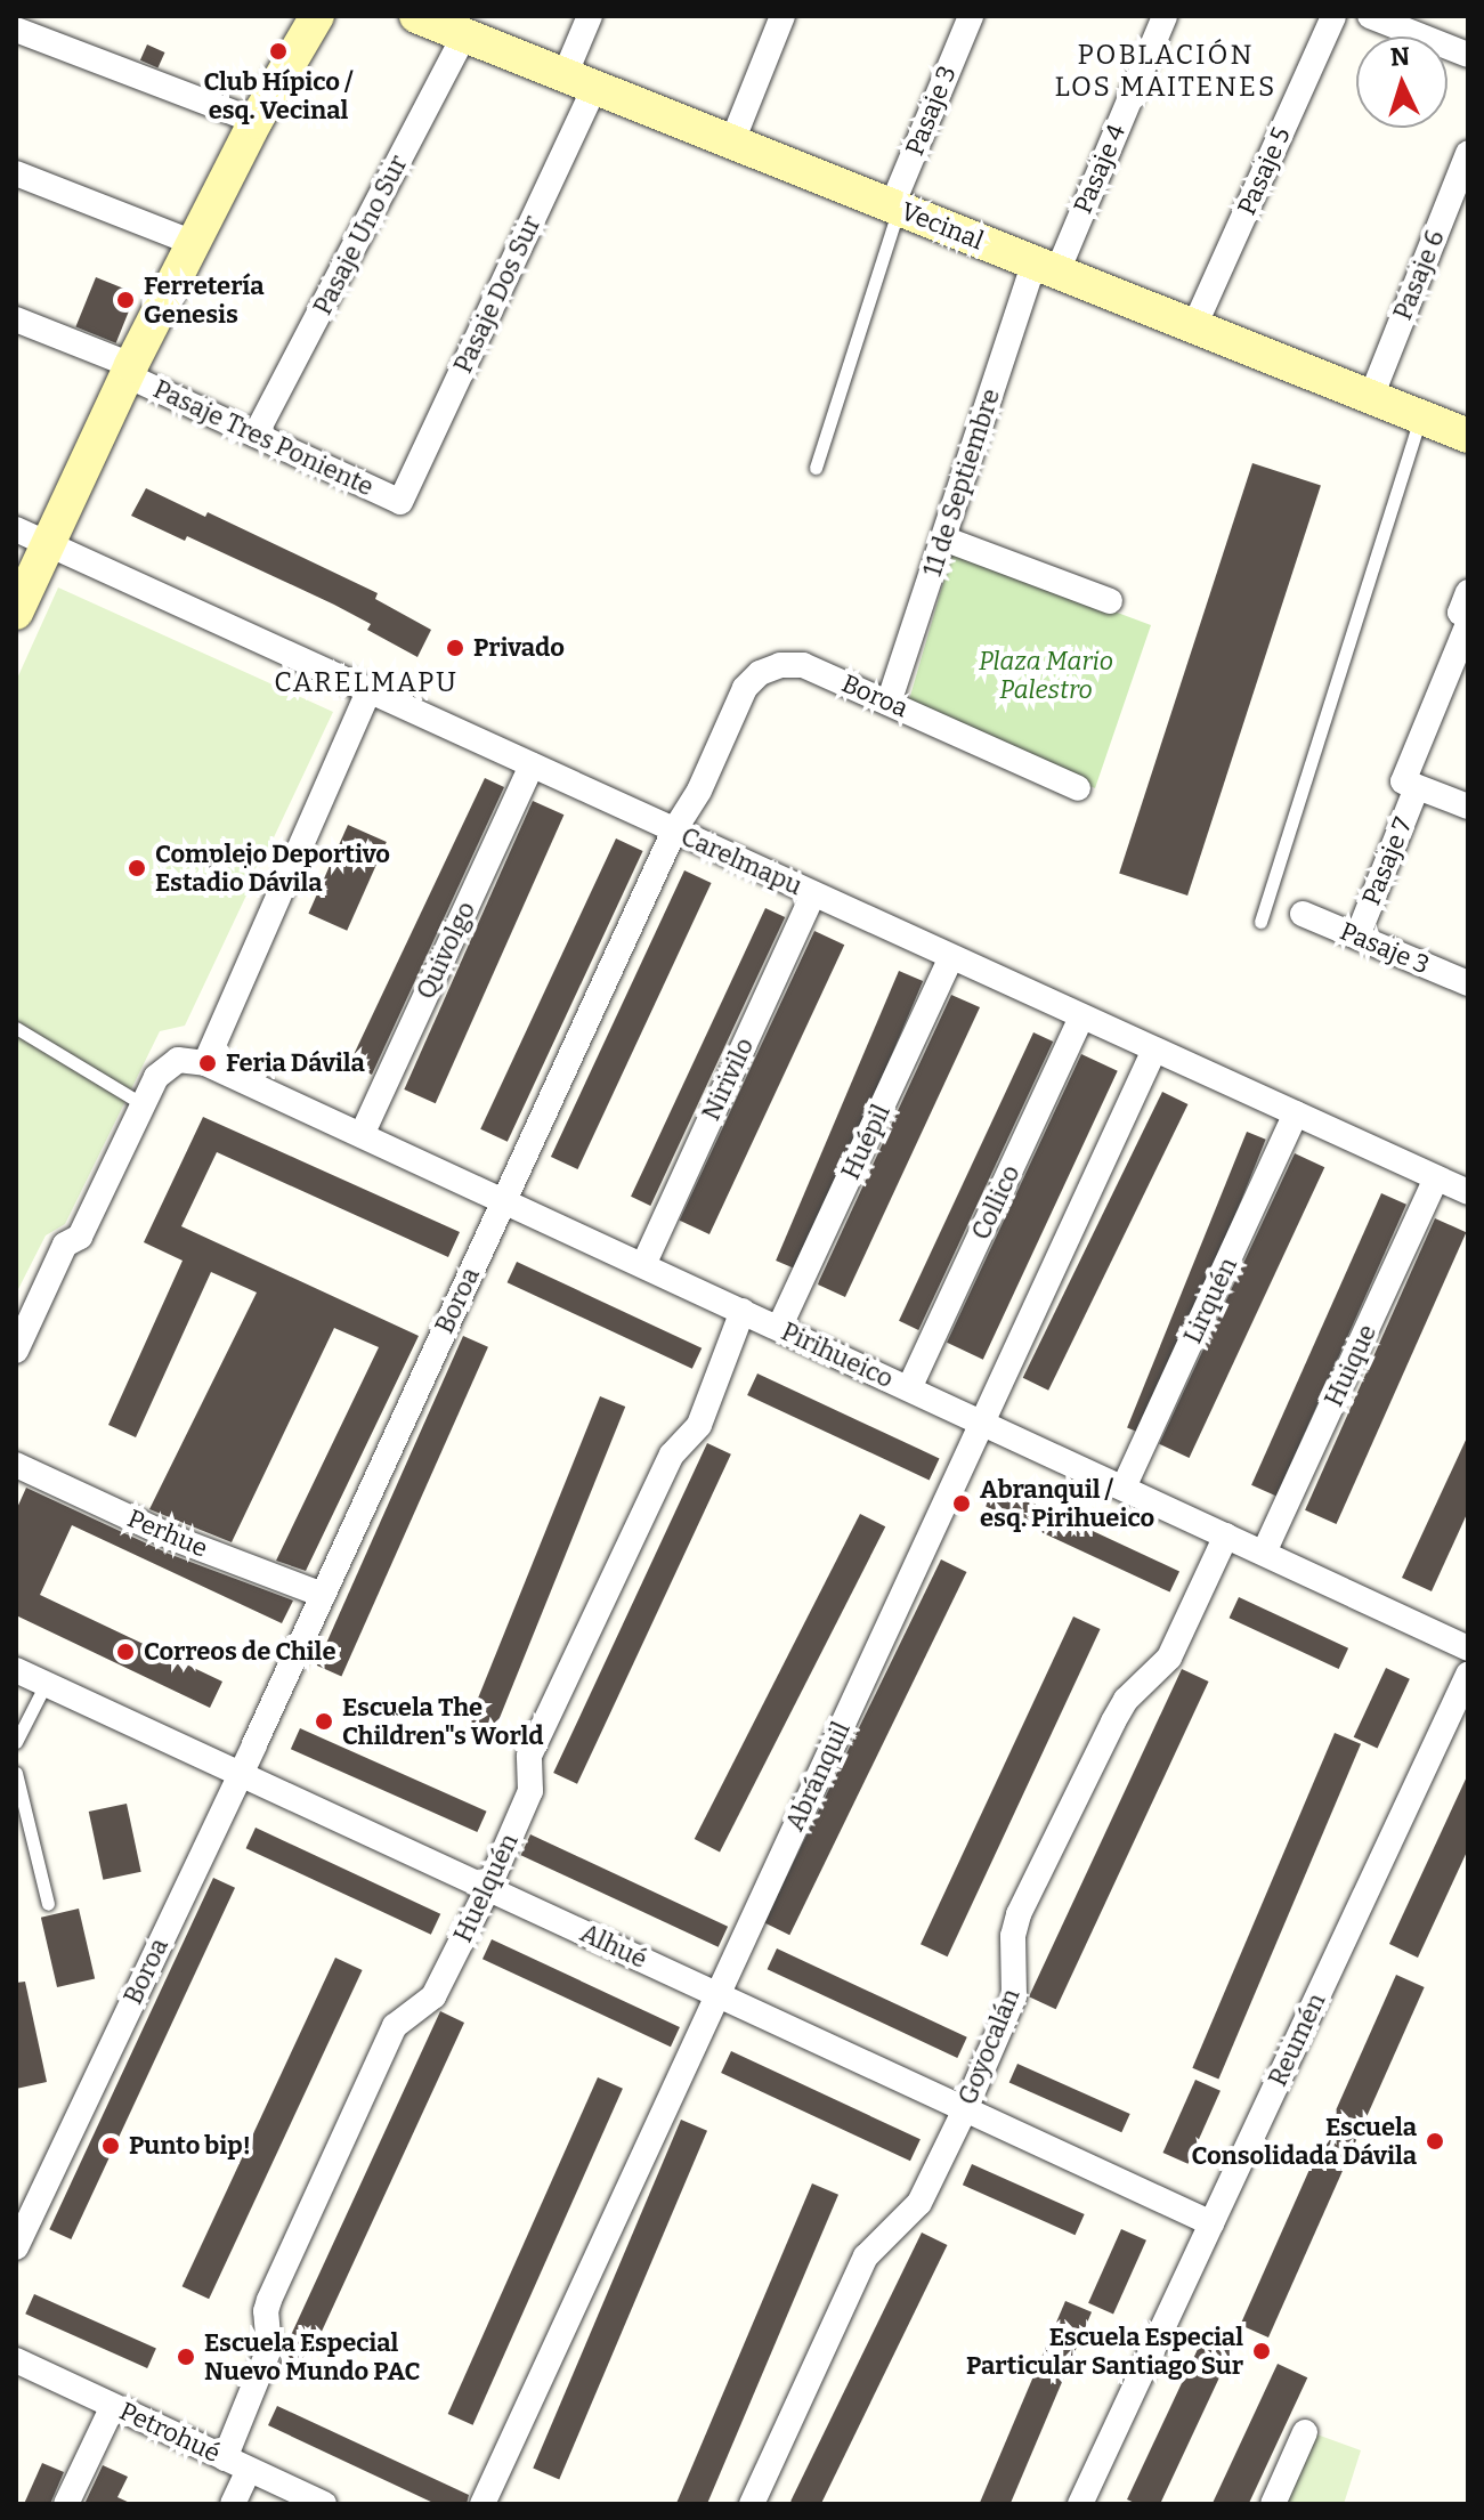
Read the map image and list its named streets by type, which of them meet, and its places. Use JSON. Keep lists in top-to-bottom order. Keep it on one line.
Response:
{"streets":{"street":["Pasaje 3","Pasaje 4","Pasaje 5","Vecinal","Pasaje Uno Sur","Pasaje 6","Pasaje Dos Sur","Pasaje Tres Poniente","11 de Septiembre","Boroa","Carelmapu","Pasaje 7","Quivolgo","Nirivilo","Huépil","Collico","Lirquén","Pirihueico","Huique","Perhue","Abránquil","Huelquén","Alhué","Reumén","Goyocalán","Petrohué"]},"crossings":[["Pasaje 3","Vecinal"],["Pasaje 3","Pasaje 7"],["Pasaje 4","Vecinal"],["Pasaje 4","11 de Septiembre"],["Pasaje 5","Vecinal"],["Vecinal","Pasaje Uno Sur"],["Vecinal","Pasaje 6"],["Vecinal","Pasaje Dos Sur"],["Vecinal","11 de Septiembre"],["Pasaje Uno Sur","Pasaje Tres Poniente"],["Pasaje Dos Sur","Pasaje Tres Poniente"],["11 de Septiembre","Boroa"],["Boroa","Carelmapu"],["Boroa","Pirihueico"],["Boroa","Perhue"],["Boroa","Alhué"],["Carelmapu","Quivolgo"],["Carelmapu","Nirivilo"],["Carelmapu","Huépil"],["Carelmapu","Collico"],["Carelmapu","Lirquén"],["Carelmapu","Huique"],["Carelmapu","Abránquil"],["Quivolgo","Pirihueico"],["Nirivilo","Pirihueico"],["Huépil","Pirihueico"],["Collico","Pirihueico"],["Lirquén","Pirihueico"],["Pirihueico","Huique"],["Pirihueico","Abránquil"],["Pirihueico","Huelquén"],["Pirihueico","Goyocalán"],["Abránquil","Alhué"],["Huelquén","Alhué"],["Huelquén","Petrohué"],["Alhué","Reumén"],["Alhué","Goyocalán"]],"districts":["POBLACIÓN LOS MAITENES","CARELMAPU"],"parks":["Plaza Mario Palestro"],"places":["Club Hípico / esq. Vecinal","Ferretería Genesis","Privado","Complejo Deportivo Estadio Dávila","Feria Dávila","Abranquil / esq. Pirihueico","Correos de Chile","Escuela The Children\"s World","Escuela Consolidada Dávila","Punto bip!","Escuela Especial Particular Santiago Sur","Escuela Especial Nuevo Mundo PAC"],"north":"top"}
